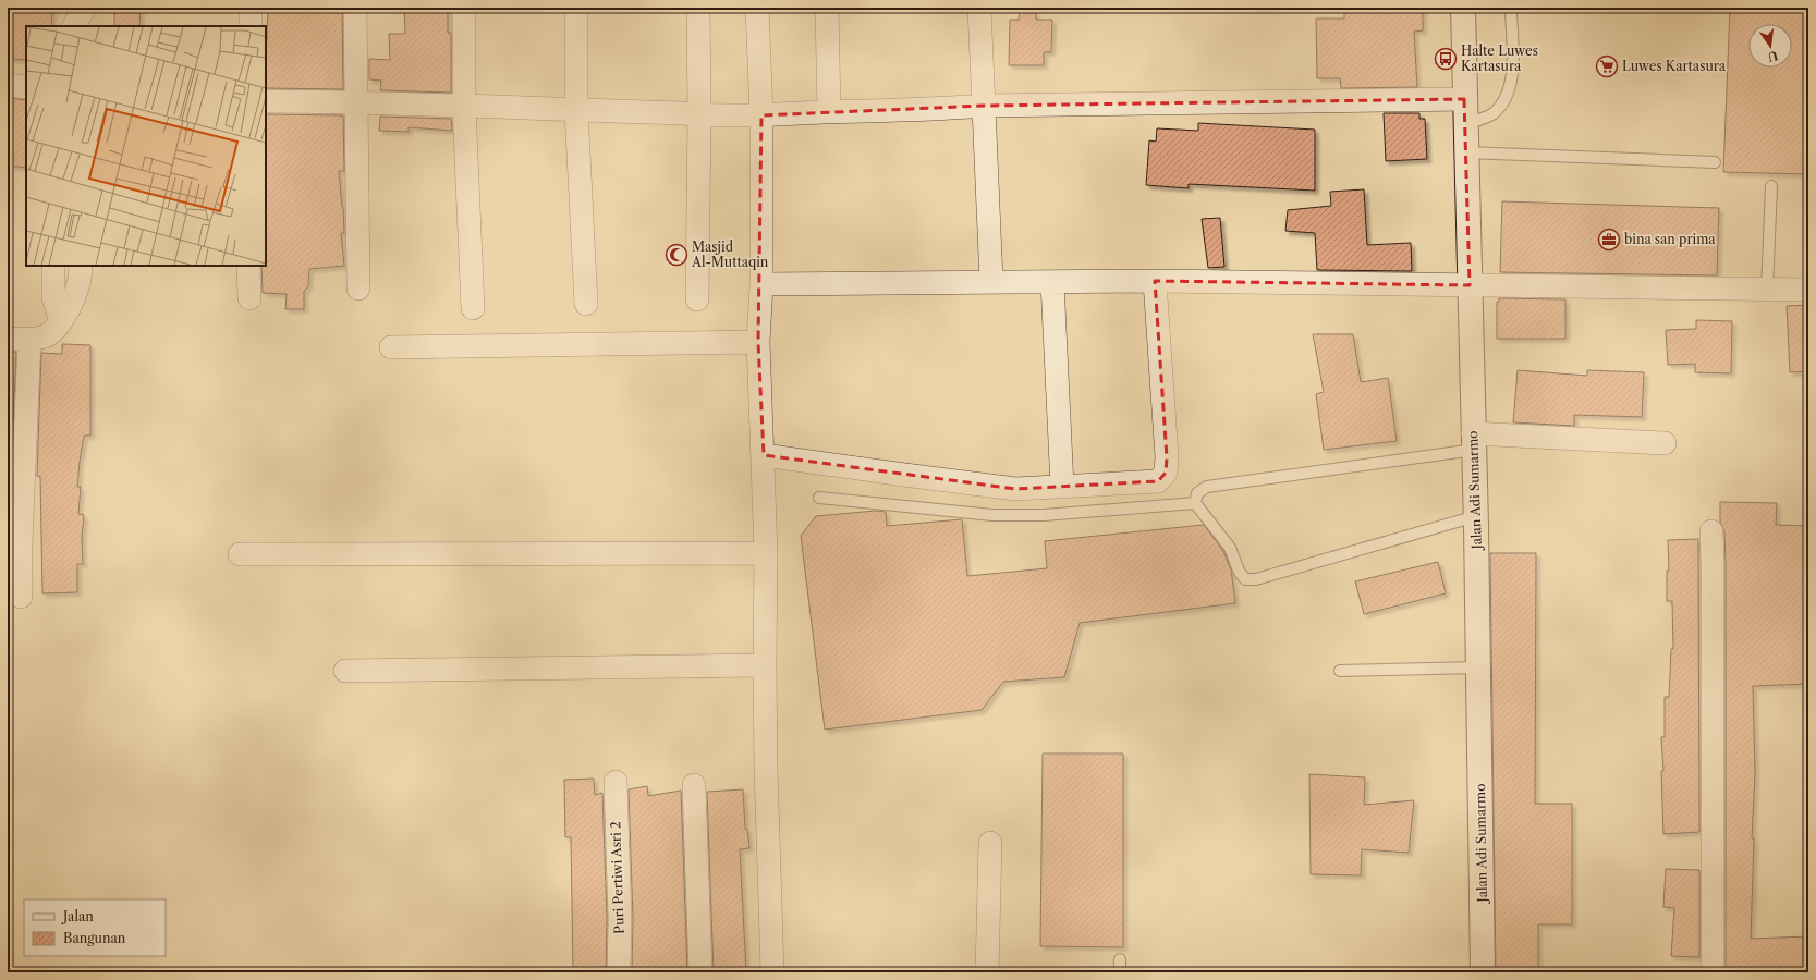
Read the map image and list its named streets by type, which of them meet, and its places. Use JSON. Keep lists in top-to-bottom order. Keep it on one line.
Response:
{"streets":{"main road":["Jalan Adi Sumarmo"],"street":["Puri Pertiwi Asri 2"]},"places":{"bus stop":["Halte Luwes Kartasura"],"supermarket":["Luwes Kartasura"],"office":["bina san prima"],"mosque":["Masjid Al-Muttaqin"]},"legend":["Jalan","Bangunan"],"north":"bottom"}
